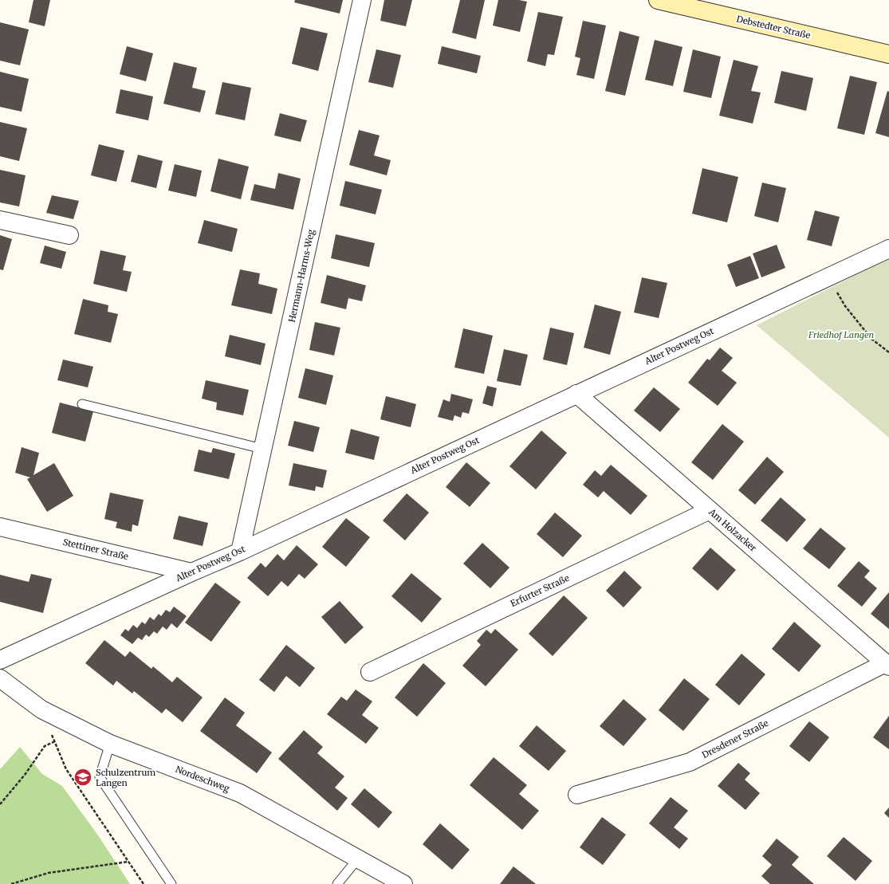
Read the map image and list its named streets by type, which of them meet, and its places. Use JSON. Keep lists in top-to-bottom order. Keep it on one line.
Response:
{"streets":{"main road":["Debstedter Straße"],"street":["Hermann-Harms-Weg","Alter Postweg Ost","Am Holzacker","Stettiner Straße","Erfurter Straße","Dresdener Straße","Nordeschweg"]},"crossings":[["Hermann-Harms-Weg","Alter Postweg Ost"],["Alter Postweg Ost","Am Holzacker"],["Alter Postweg Ost","Stettiner Straße"],["Am Holzacker","Erfurter Straße"],["Am Holzacker","Dresdener Straße"]],"parks":["Friedhof Langen"],"places":{"school or university":["Schulzentrum Langen"]}}
